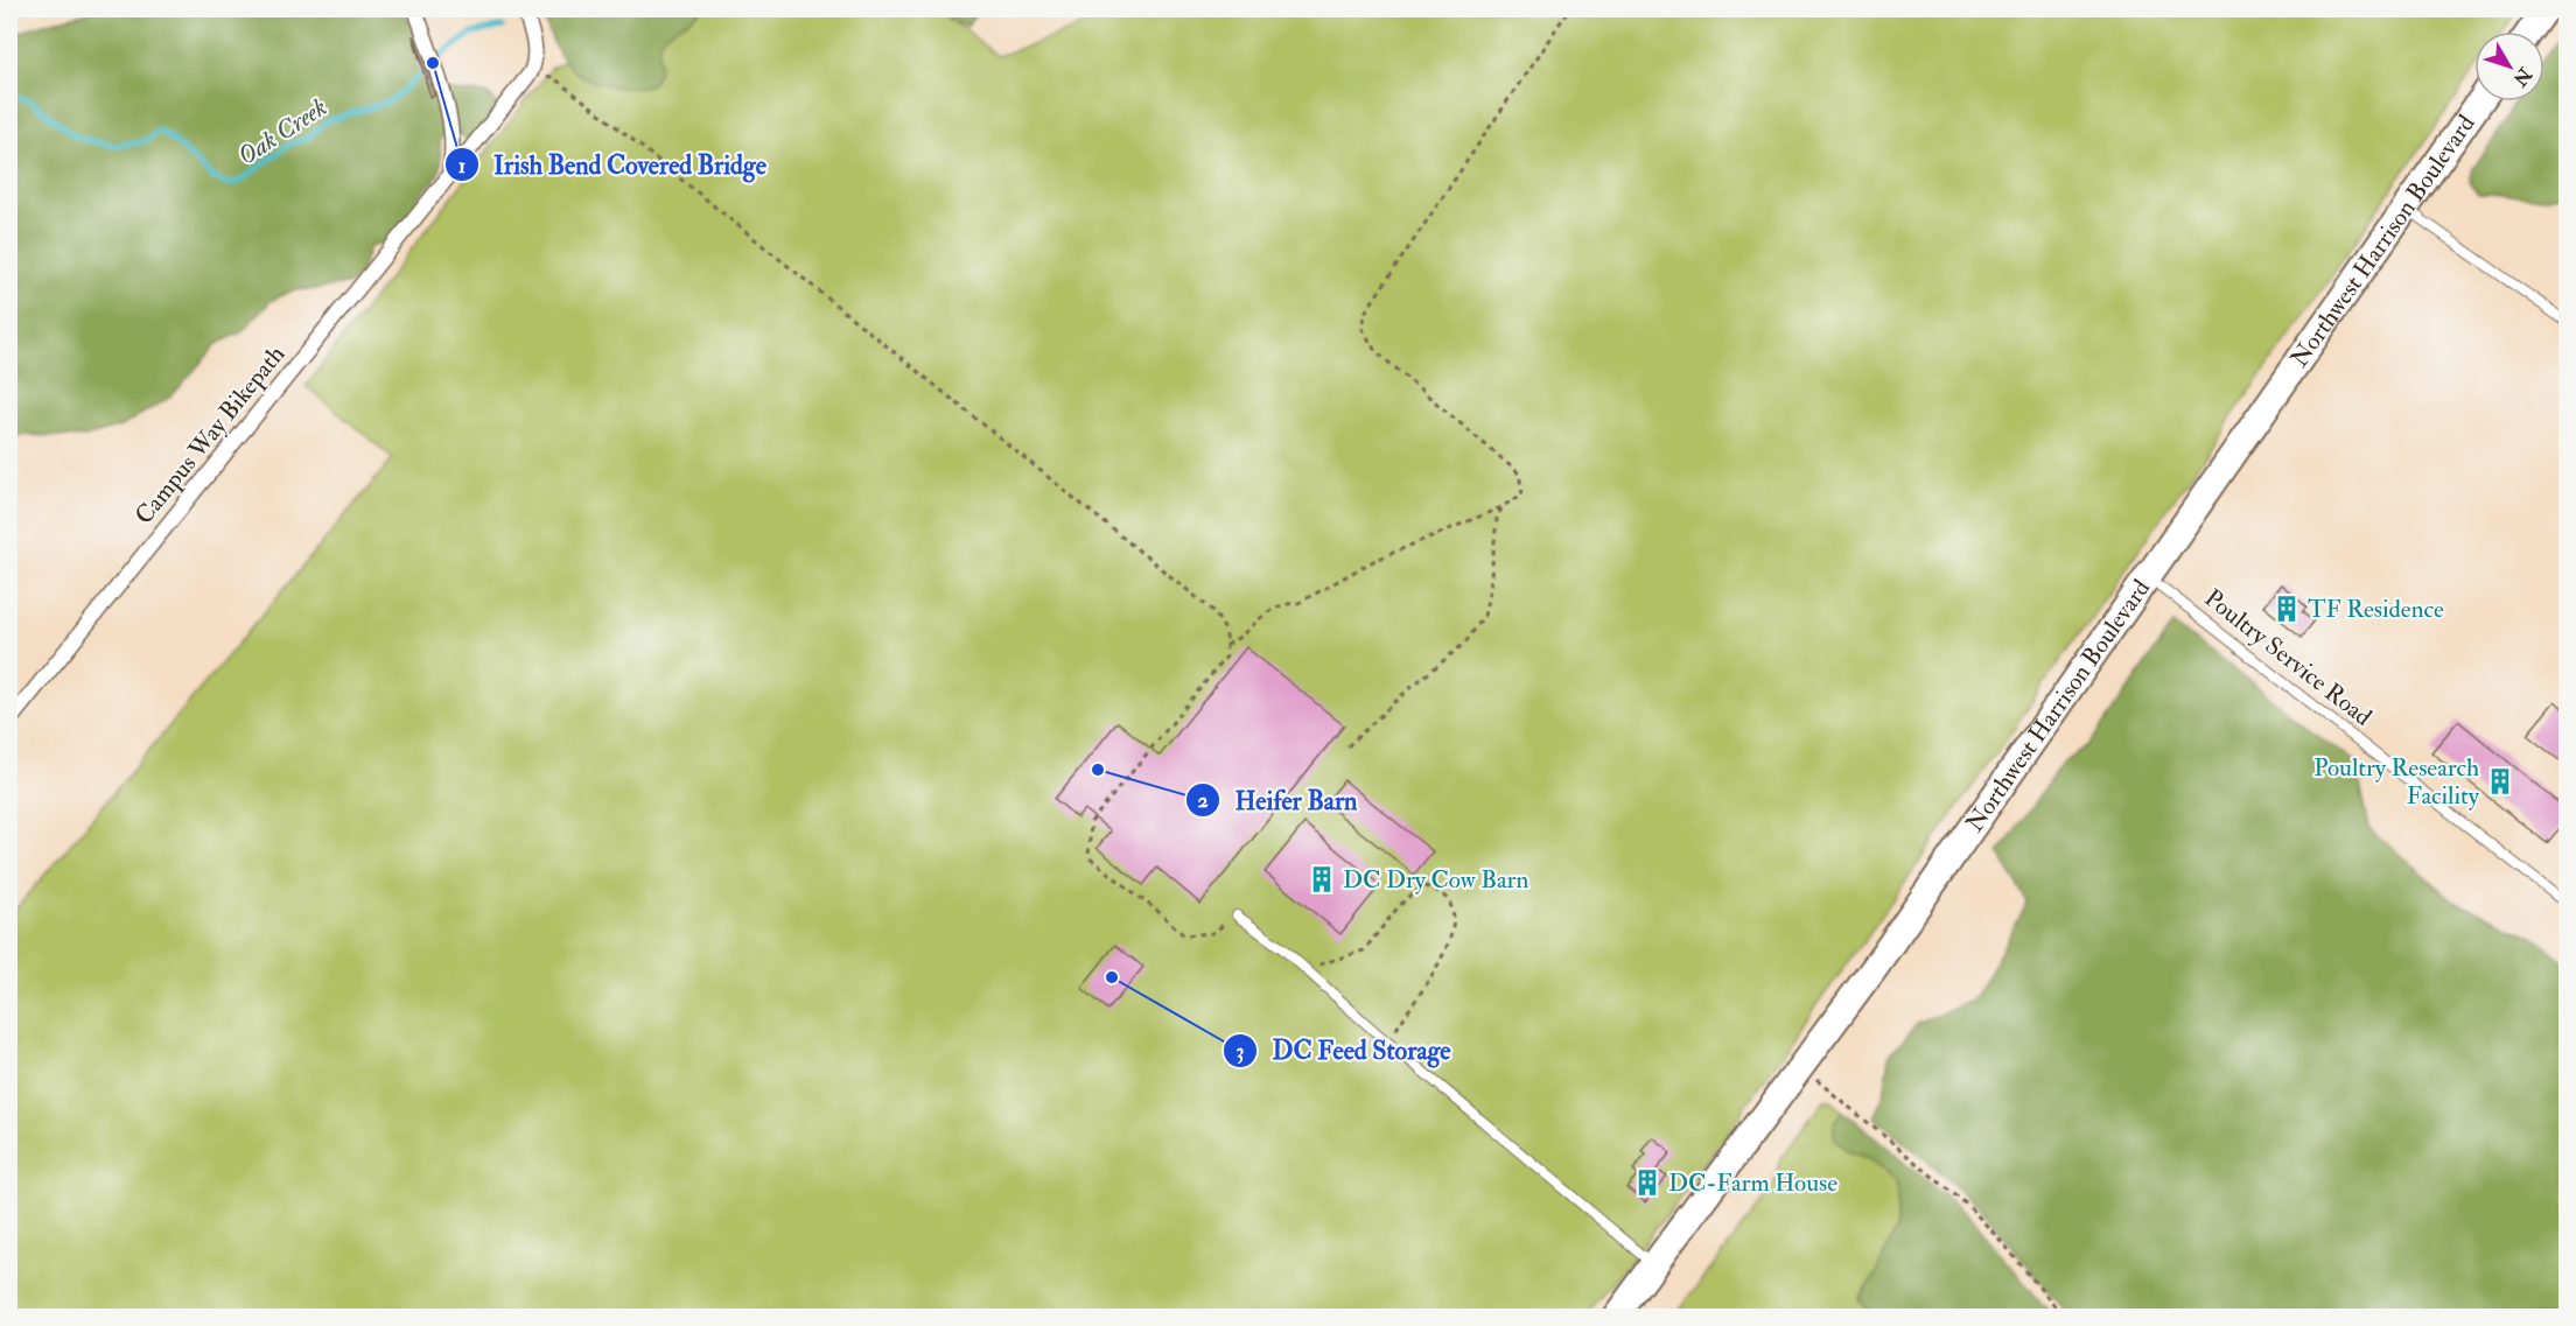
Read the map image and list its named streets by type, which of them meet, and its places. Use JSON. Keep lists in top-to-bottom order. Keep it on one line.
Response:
{"streets":{"main road":["Northwest Harrison Boulevard"],"street":["Campus Way Bikepath"],"lane":["Poultry Service Road"]},"crossings":[["Northwest Harrison Boulevard","Poultry Service Road"]],"water":["Oak Creek"],"places":{"other":["Irish Bend Covered Bridge","Heifer Barn","DC Feed Storage"],"building":["TF Residence","Poultry Research Facility","DC Dry Cow Barn","DC-Farm House"]},"north":"bottom right"}
